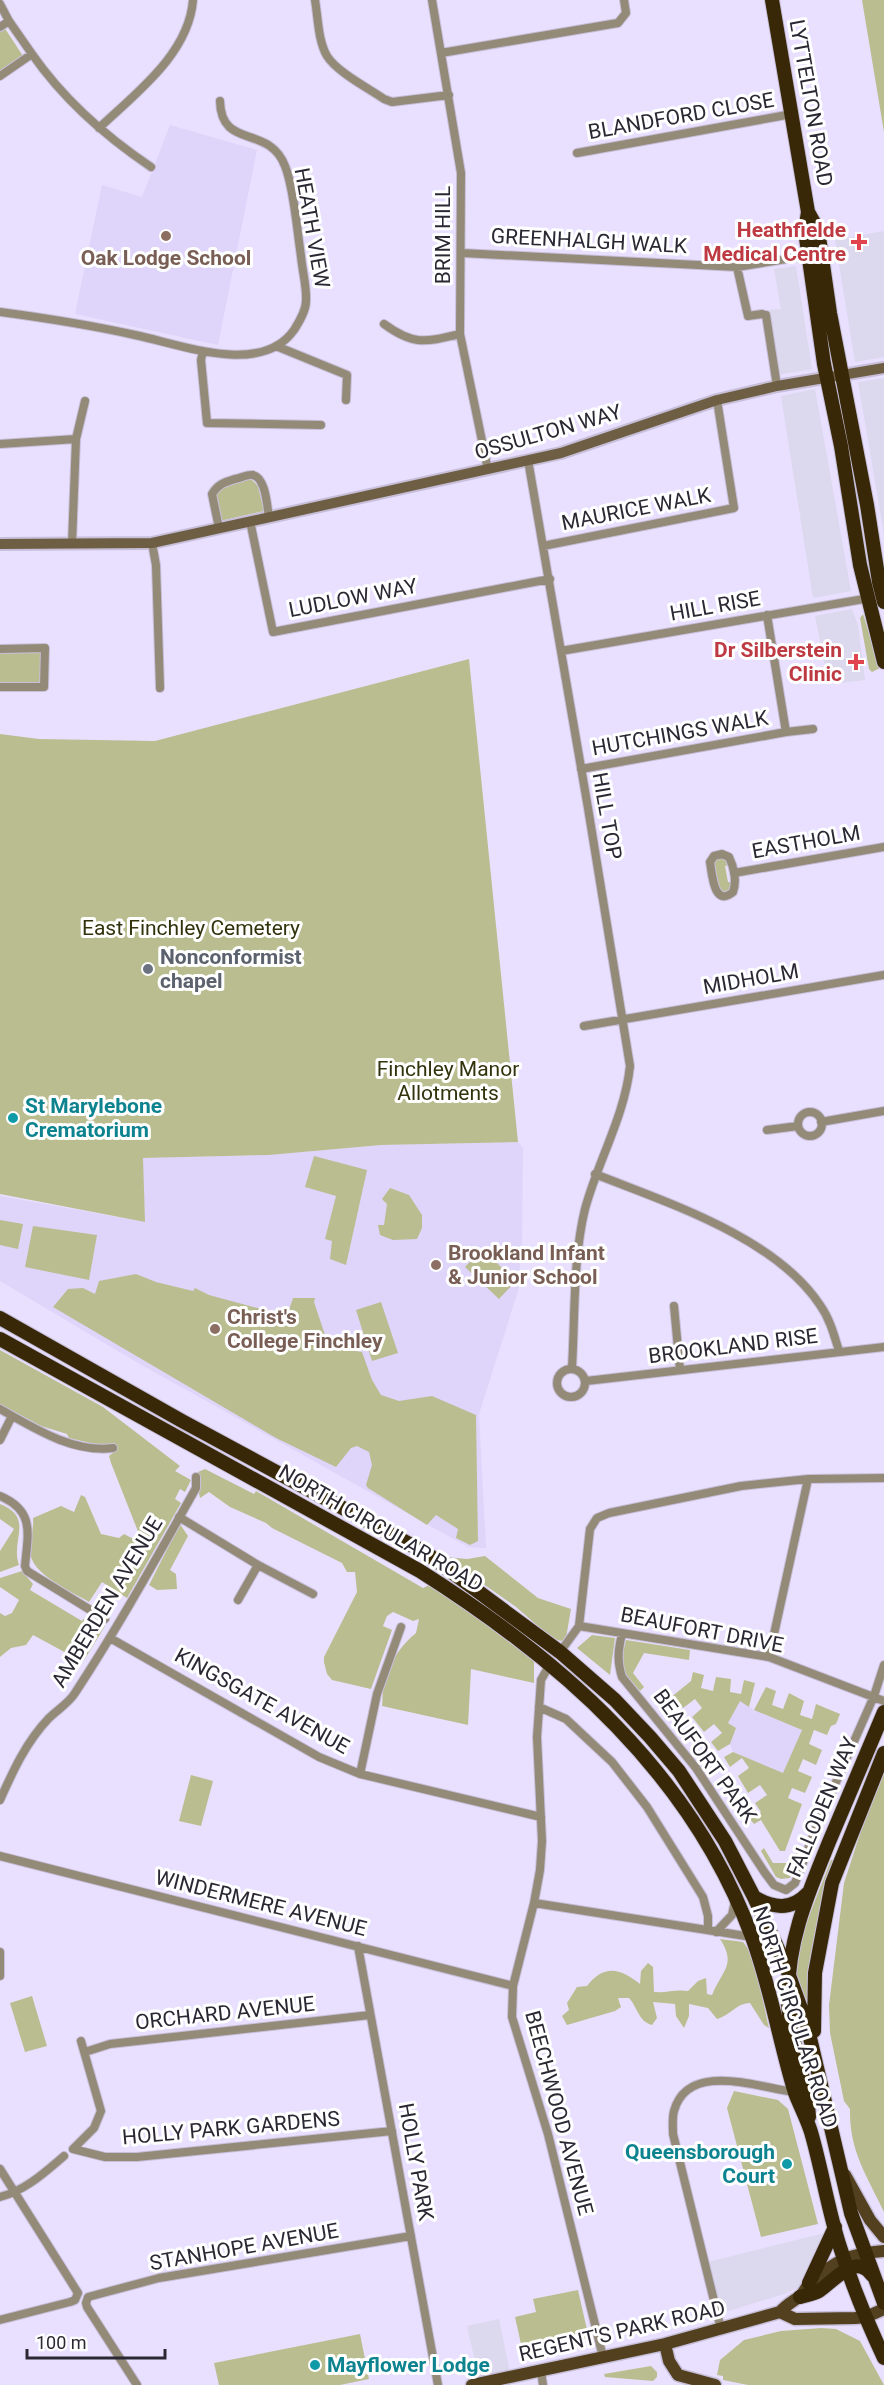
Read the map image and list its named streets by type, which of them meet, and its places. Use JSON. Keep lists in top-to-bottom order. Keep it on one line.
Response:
{"streets":{"highway":["LYTTELTON ROAD","NORTH CIRCULAR ROAD","FALLODEN WAY"],"main road":["REGENT'S PARK ROAD"],"street":["BLANDFORD CLOSE","HEATH VIEW","BRIM HILL","GREENHALGH WALK","OSSULTON WAY","MAURICE WALK","LUDLOW WAY","HILL RISE","HUTCHINGS WALK","HILL TOP","EASTHOLM","MIDHOLM","BROOKLAND RISE","AMBERDEN AVENUE","BEAUFORT DRIVE","KINGSGATE AVENUE","BEAUFORT PARK","WINDERMERE AVENUE","ORCHARD AVENUE","BEECHWOOD AVENUE","HOLLY PARK GARDENS","HOLLY PARK","STANHOPE AVENUE"]},"crossings":[["LYTTELTON ROAD","BLANDFORD CLOSE"],["LYTTELTON ROAD","GREENHALGH WALK"],["LYTTELTON ROAD","OSSULTON WAY"],["BRIM HILL","GREENHALGH WALK"],["BRIM HILL","OSSULTON WAY"],["OSSULTON WAY","MAURICE WALK"],["OSSULTON WAY","LUDLOW WAY"],["OSSULTON WAY","HILL TOP"],["MAURICE WALK","HILL TOP"],["LUDLOW WAY","HILL TOP"],["HILL RISE","HUTCHINGS WALK"],["HILL RISE","HILL TOP"],["HUTCHINGS WALK","HILL TOP"],["HILL TOP","MIDHOLM"],["HILL TOP","BROOKLAND RISE"],["NORTH CIRCULAR ROAD","FALLODEN WAY"],["NORTH CIRCULAR ROAD","BEECHWOOD AVENUE"],["NORTH CIRCULAR ROAD","REGENT'S PARK ROAD"],["AMBERDEN AVENUE","KINGSGATE AVENUE"],["BEAUFORT DRIVE","BEAUFORT PARK"],["KINGSGATE AVENUE","BEECHWOOD AVENUE"],["WINDERMERE AVENUE","BEECHWOOD AVENUE"],["WINDERMERE AVENUE","HOLLY PARK"],["ORCHARD AVENUE","HOLLY PARK GARDENS"],["ORCHARD AVENUE","HOLLY PARK"],["BEECHWOOD AVENUE","REGENT'S PARK ROAD"],["HOLLY PARK GARDENS","HOLLY PARK"],["HOLLY PARK","STANHOPE AVENUE"]],"parks":["East Finchley Cemetery","Finchley Manor Allotments"],"places":{"other":["Oak Lodge School","Nonconformist chapel","St Marylebone Crematorium","Brookland Infant & Junior School","Christ's College Finchley","Queensborough Court","Mayflower Lodge"],"health":["Heathfielde Medical Centre","Dr Silberstein Clinic"]},"scale_bar":"100 m"}
